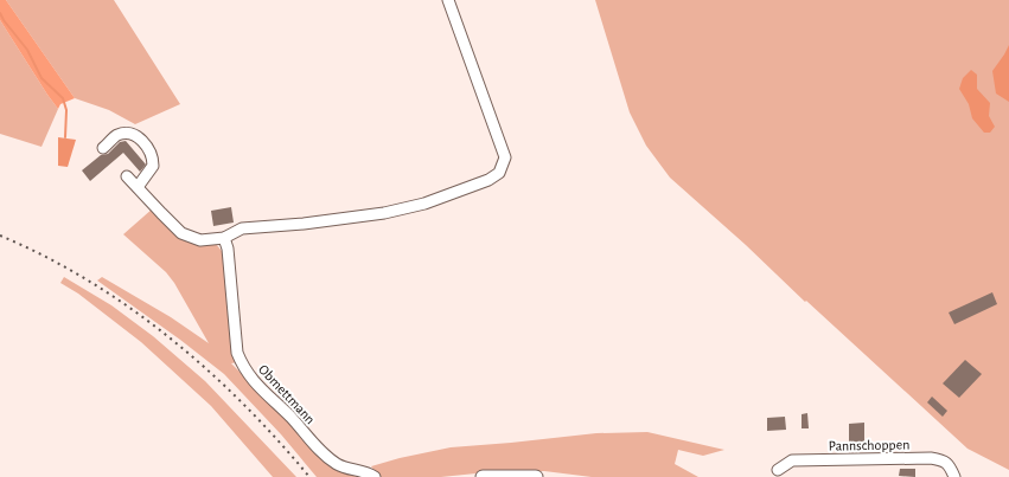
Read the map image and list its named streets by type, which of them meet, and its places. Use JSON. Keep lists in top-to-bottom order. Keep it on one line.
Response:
{"streets":{"street":["Obmettmann","Pannschoppen"]}}
